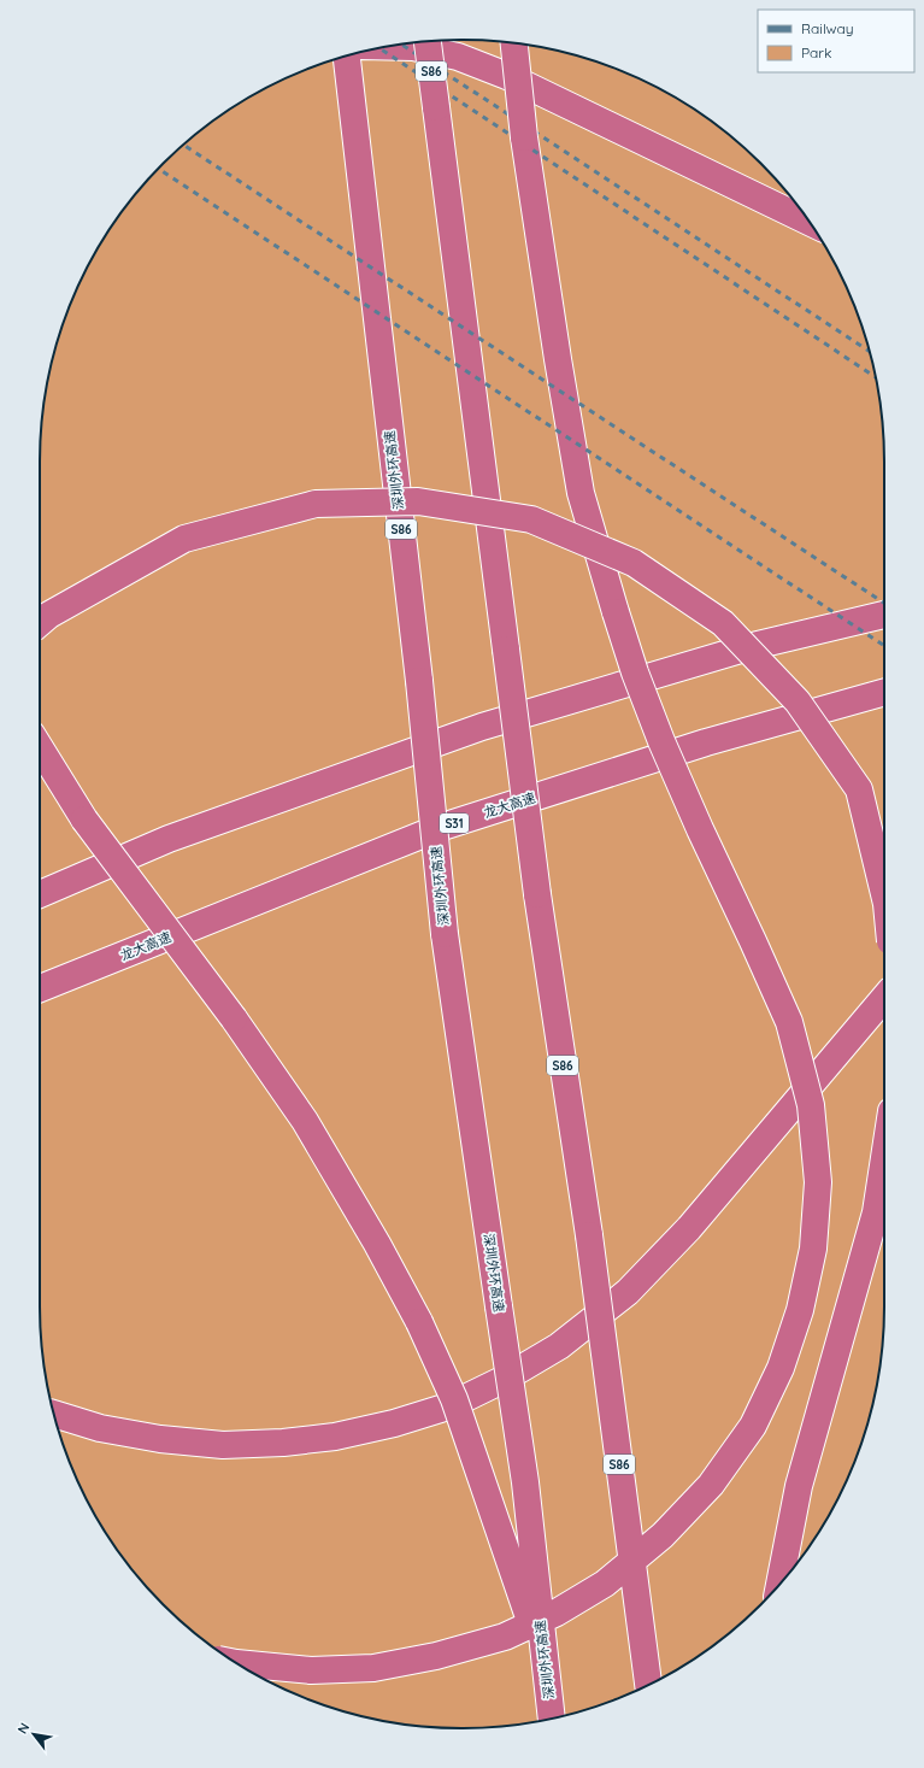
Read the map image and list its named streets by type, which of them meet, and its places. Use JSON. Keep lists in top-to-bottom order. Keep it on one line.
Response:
{"streets":{"highway":["S86","深圳外环高速","龙大高速","S31"]},"legend":["Railway","Park"],"north":"top left"}
